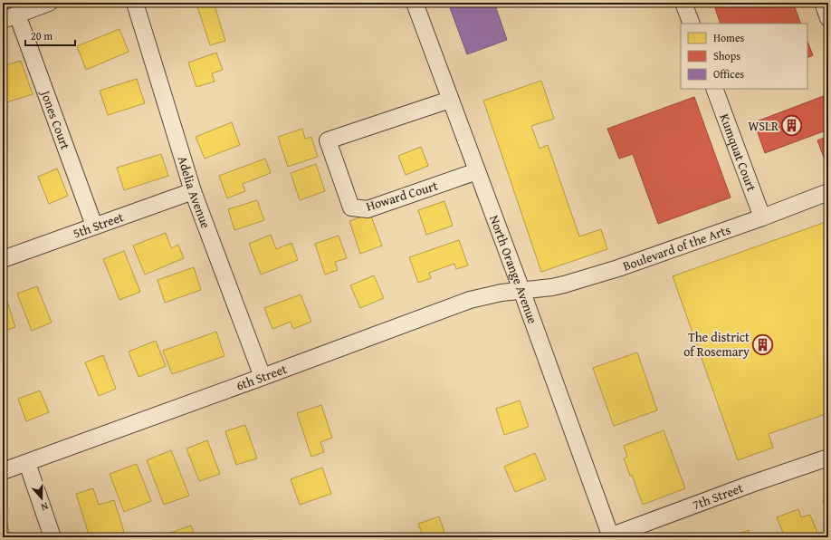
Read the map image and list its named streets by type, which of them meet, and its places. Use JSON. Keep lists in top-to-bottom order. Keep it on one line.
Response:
{"streets":{"street":["Jones Court","Kumquat Court","Adelia Avenue","Howard Court","5th Street","Boulevard of the Arts","North Orange Avenue","6th Street","7th Street"]},"crossings":[["Jones Court","5th Street"],["Kumquat Court","Boulevard of the Arts"],["Adelia Avenue","5th Street"],["Adelia Avenue","6th Street"],["Howard Court","North Orange Avenue"],["Boulevard of the Arts","North Orange Avenue"],["Boulevard of the Arts","6th Street"],["North Orange Avenue","6th Street"],["North Orange Avenue","7th Street"]],"places":{"building":["WSLR","The district of Rosemary"]},"legend":["Homes","Shops","Offices"],"scale_bar":"20 m","north":"bottom"}
